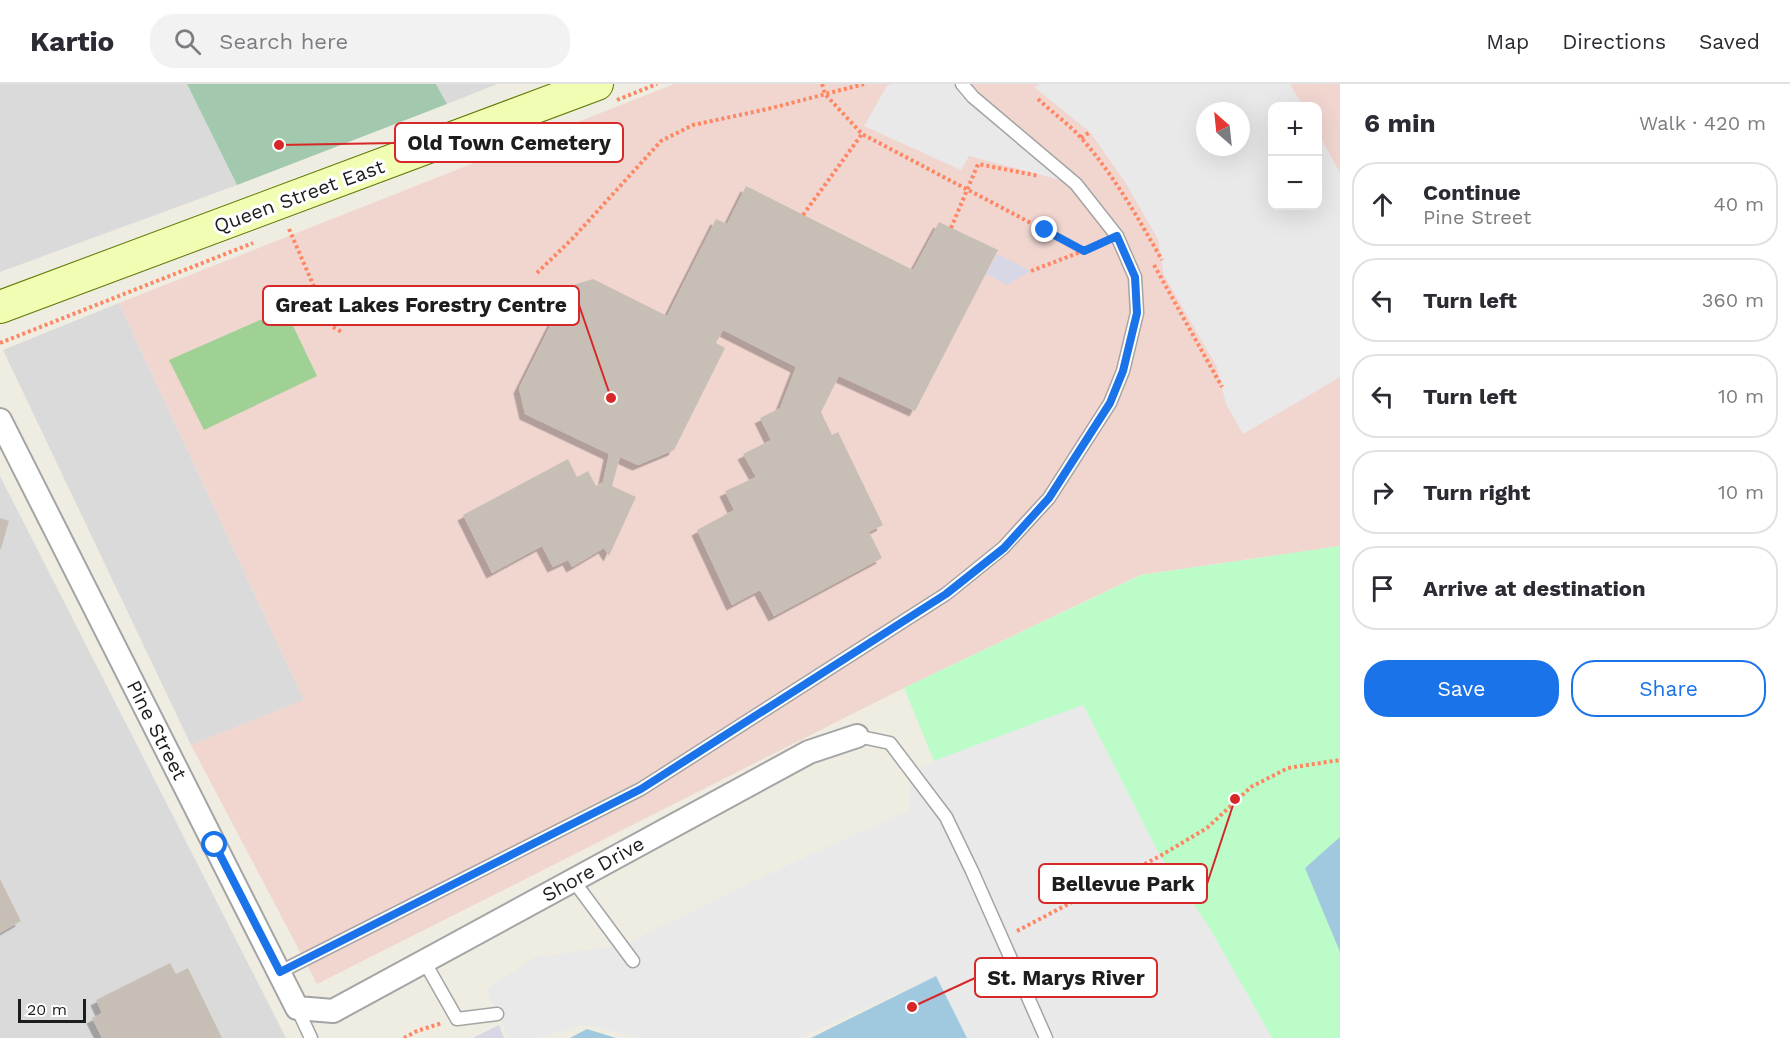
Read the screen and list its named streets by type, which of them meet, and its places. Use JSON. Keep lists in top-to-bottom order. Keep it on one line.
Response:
{"streets":{"main road":["Queen Street East"],"street":["Pine Street","Shore Drive"]},"crossings":[["Pine Street","Shore Drive"]],"places":["Old Town Cemetery","Great Lakes Forestry Centre","Bellevue Park","St. Marys River"],"scale_bar":"20 m","north":"top left","page":{"header":"Kartio","search":"Search here","nav":["Map","Directions","Saved"],"heading":["6 min","Walk · 420 m"],"map_buttons":["+","−"],"list":[["Continue","Pine Street","40 m"],["Turn left","360 m"],["Turn left","10 m"],["Turn right","10 m"],"Arrive at destination"],"buttons":["Save","Share"],"scale":"20 m"}}
